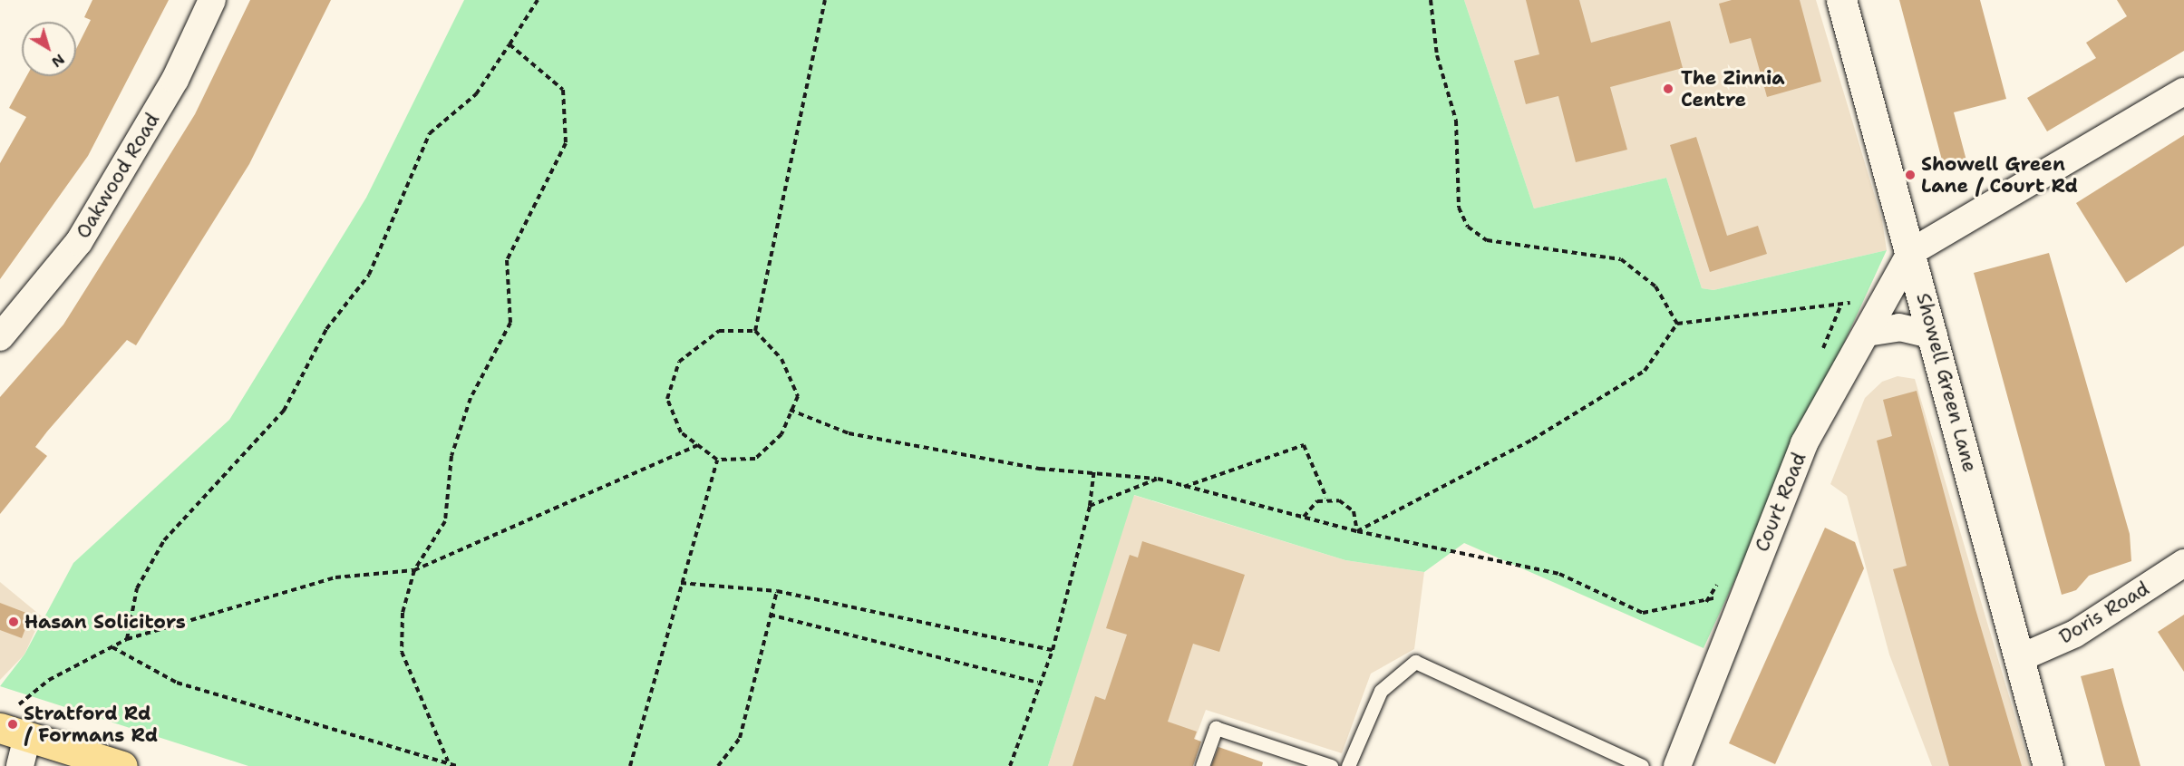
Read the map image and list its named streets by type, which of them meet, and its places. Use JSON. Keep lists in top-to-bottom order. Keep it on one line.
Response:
{"streets":{"street":["Oakwood Road","Showell Green Lane","Court Road","Doris Road"]},"crossings":[["Showell Green Lane","Court Road"],["Showell Green Lane","Doris Road"]],"places":["The Zinnia Centre","Showell Green Lane / Court Rd","Hasan Solicitors","Stratford Rd / Formans Rd"],"north":"bottom right"}
